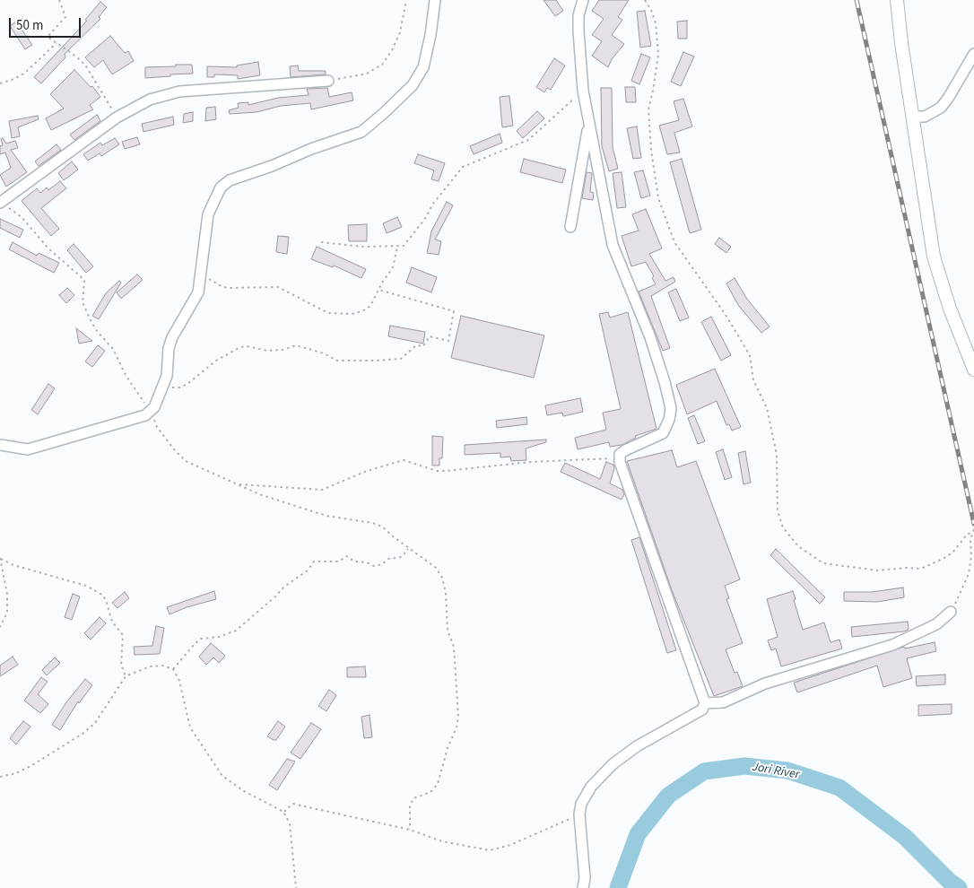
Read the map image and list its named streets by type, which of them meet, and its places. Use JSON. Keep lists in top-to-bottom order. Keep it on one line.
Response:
{"water":["Jori River"],"scale_bar":"50 m"}
